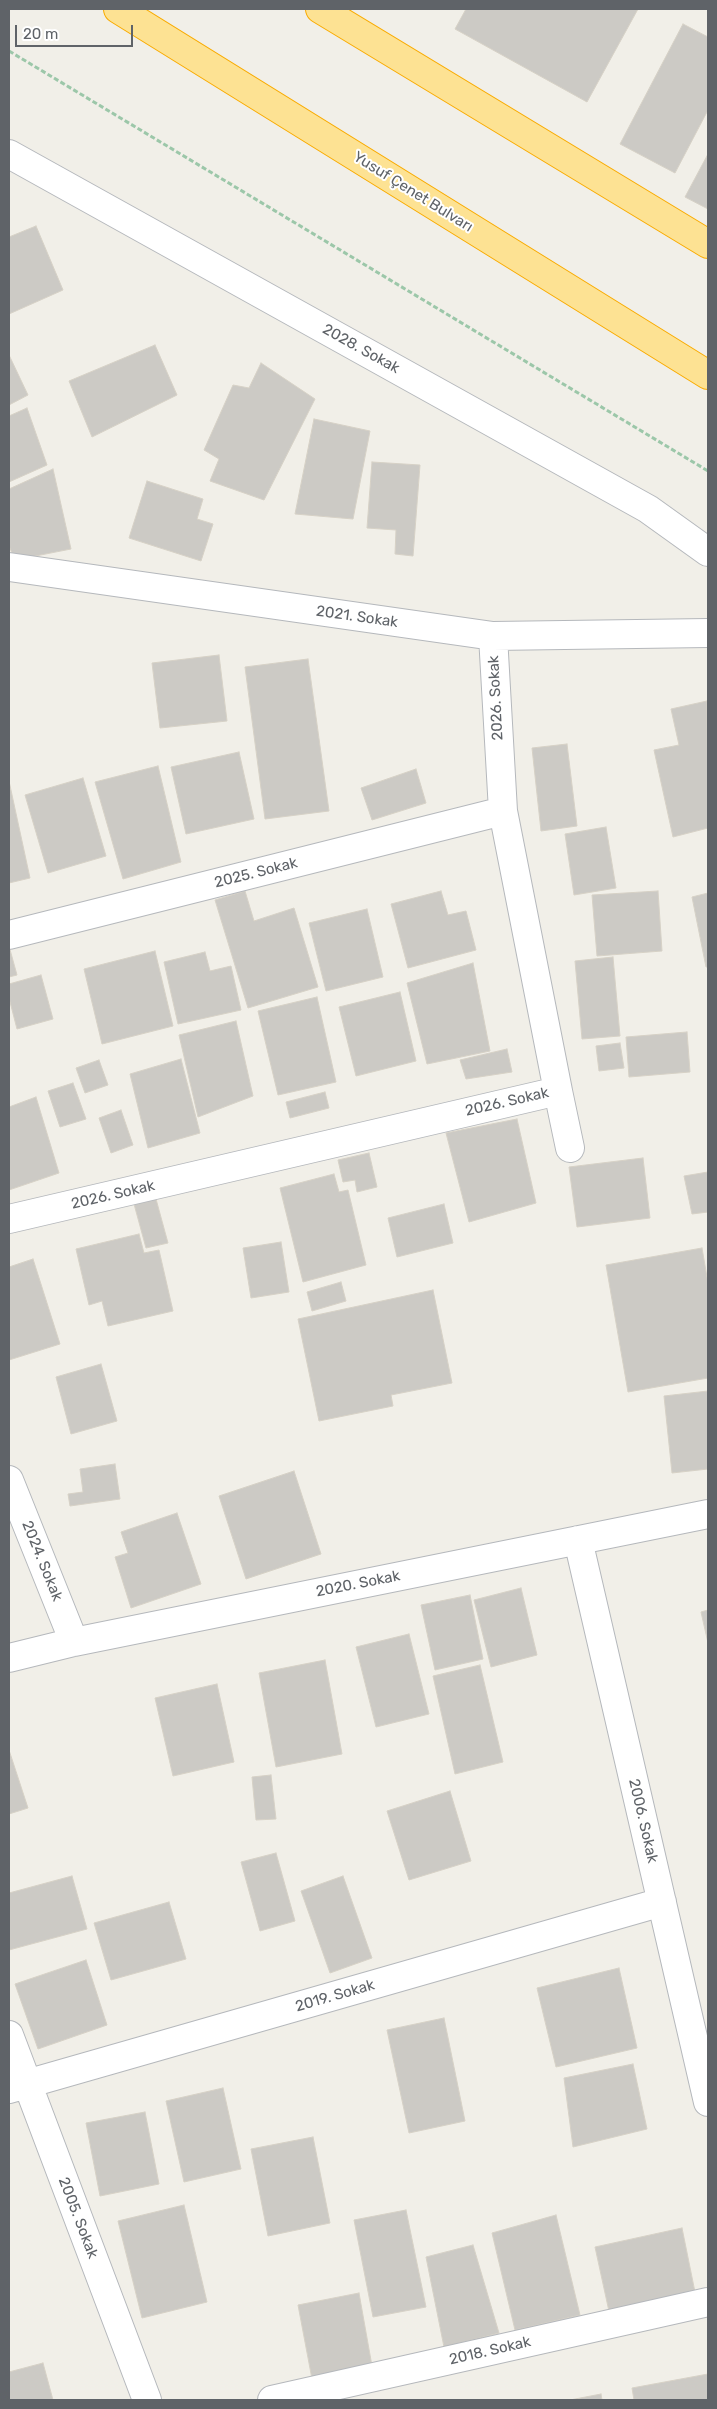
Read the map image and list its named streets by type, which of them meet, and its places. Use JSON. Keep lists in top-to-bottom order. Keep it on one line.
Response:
{"streets":{"highway":["Yusuf Çenet Bulvarı"],"street":["2028. Sokak","2021. Sokak","2026. Sokak","2025. Sokak","2024. Sokak","2020. Sokak","2006. Sokak","2019. Sokak","2005. Sokak","2018. Sokak"]},"crossings":[["2021. Sokak","2026. Sokak"],["2026. Sokak","2025. Sokak"],["2024. Sokak","2020. Sokak"],["2020. Sokak","2006. Sokak"],["2006. Sokak","2019. Sokak"],["2019. Sokak","2005. Sokak"]],"scale_bar":"20 m"}
